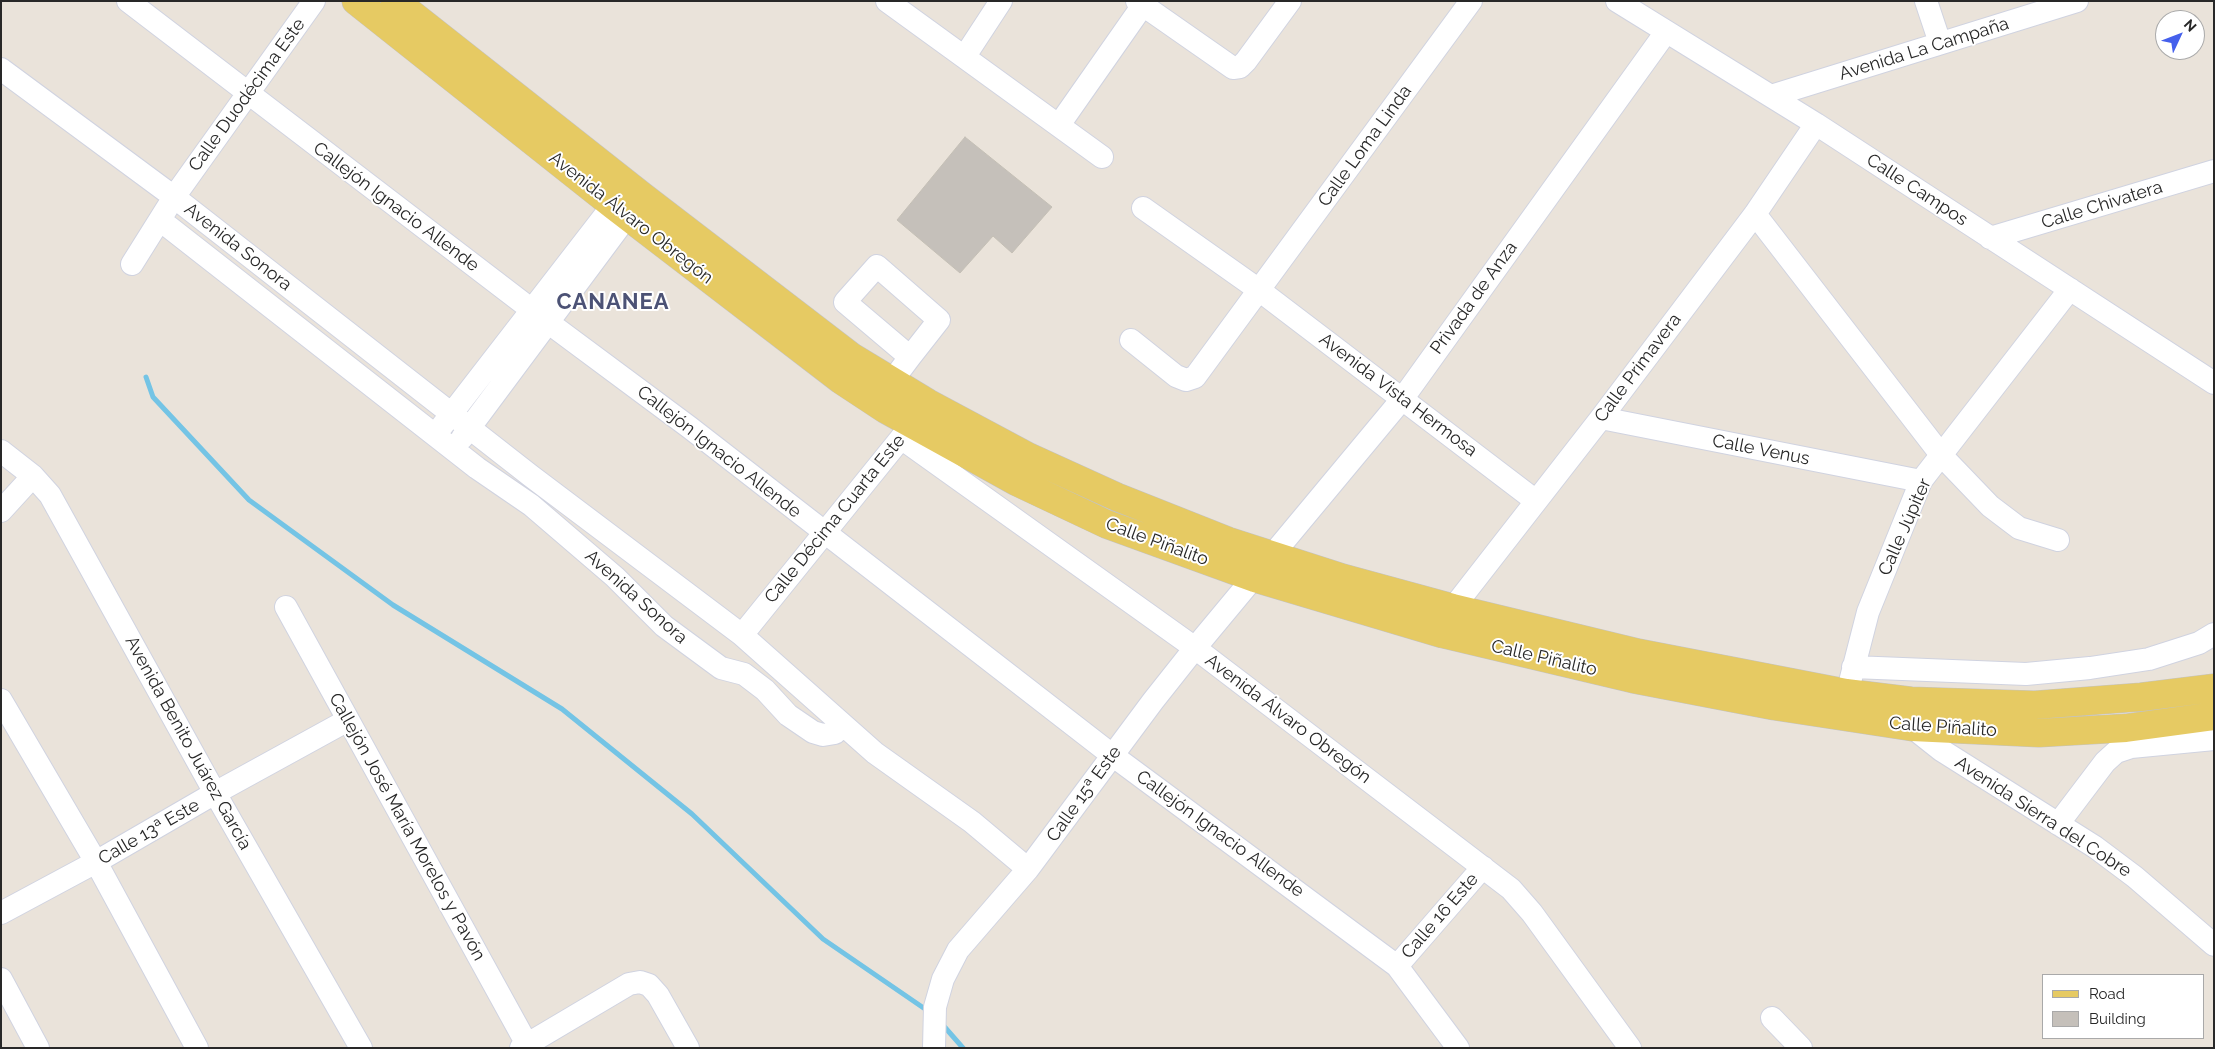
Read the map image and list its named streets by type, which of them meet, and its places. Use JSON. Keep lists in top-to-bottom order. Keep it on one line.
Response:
{"streets":{"main road":["Avenida Álvaro Obregón","Calle Piñalito"],"street":["Avenida La Campaña","Calle Duodécima Este","Calle Loma Linda","Calle Campos","Calle Chivatera","Callejón Ignacio Allende","Avenida Sonora","Privada de Anza","Calle Primavera","Avenida Vista Hermosa","Calle Venus","Calle Décima Cuarta Este","Calle Júpiter","Avenida Benito Juárez García","Calle 15ª Este","Avenida Sierra del Cobre","Callejón José María Morelos y Pavón","Calle 13ª Este","Calle 16 Este"]},"crossings":[["Avenida La Campaña","Calle Campos"],["Calle Duodécima Este","Callejón Ignacio Allende"],["Calle Duodécima Este","Avenida Sonora"],["Calle Loma Linda","Avenida Vista Hermosa"],["Calle Campos","Calle Chivatera"],["Calle Campos","Privada de Anza"],["Calle Campos","Calle Primavera"],["Calle Campos","Calle Júpiter"],["Callejón Ignacio Allende","Calle Décima Cuarta Este"],["Callejón Ignacio Allende","Calle 15ª Este"],["Callejón Ignacio Allende","Calle 16 Este"],["Avenida Álvaro Obregón","Calle Décima Cuarta Este"],["Avenida Álvaro Obregón","Calle Piñalito"],["Avenida Álvaro Obregón","Calle 15ª Este"],["Avenida Álvaro Obregón","Calle 16 Este"],["Avenida Sonora","Calle Décima Cuarta Este"],["Privada de Anza","Avenida Vista Hermosa"],["Privada de Anza","Calle Piñalito"],["Privada de Anza","Calle 15ª Este"],["Calle Primavera","Avenida Vista Hermosa"],["Calle Primavera","Calle Venus"],["Calle Primavera","Calle Piñalito"],["Calle Venus","Calle Júpiter"],["Calle Décima Cuarta Este","Calle Piñalito"],["Calle Júpiter","Calle Piñalito"],["Calle Piñalito","Calle 15ª Este"],["Calle Piñalito","Avenida Sierra del Cobre"],["Avenida Benito Juárez García","Calle 13ª Este"],["Callejón José María Morelos y Pavón","Calle 13ª Este"]],"districts":["CANANEA"],"legend":["Road","Building"],"north":"top right"}
